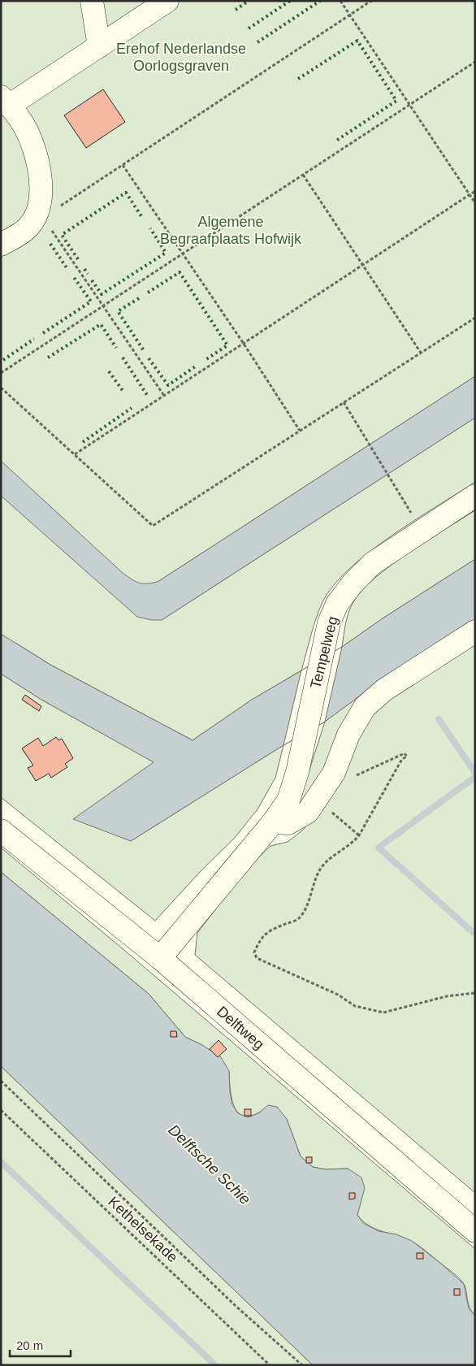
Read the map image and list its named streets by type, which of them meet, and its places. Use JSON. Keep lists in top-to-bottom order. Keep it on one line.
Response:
{"streets":{"street":["Tempelweg","Delftweg"],"path":["Kethelsekade"]},"crossings":[["Tempelweg","Delftweg"]],"water":["Delftsche Schie"],"parks":["Erehof Nederlandse Oorlogsgraven","Algemene Begraafplaats Hofwijk"],"scale_bar":"20 m"}
